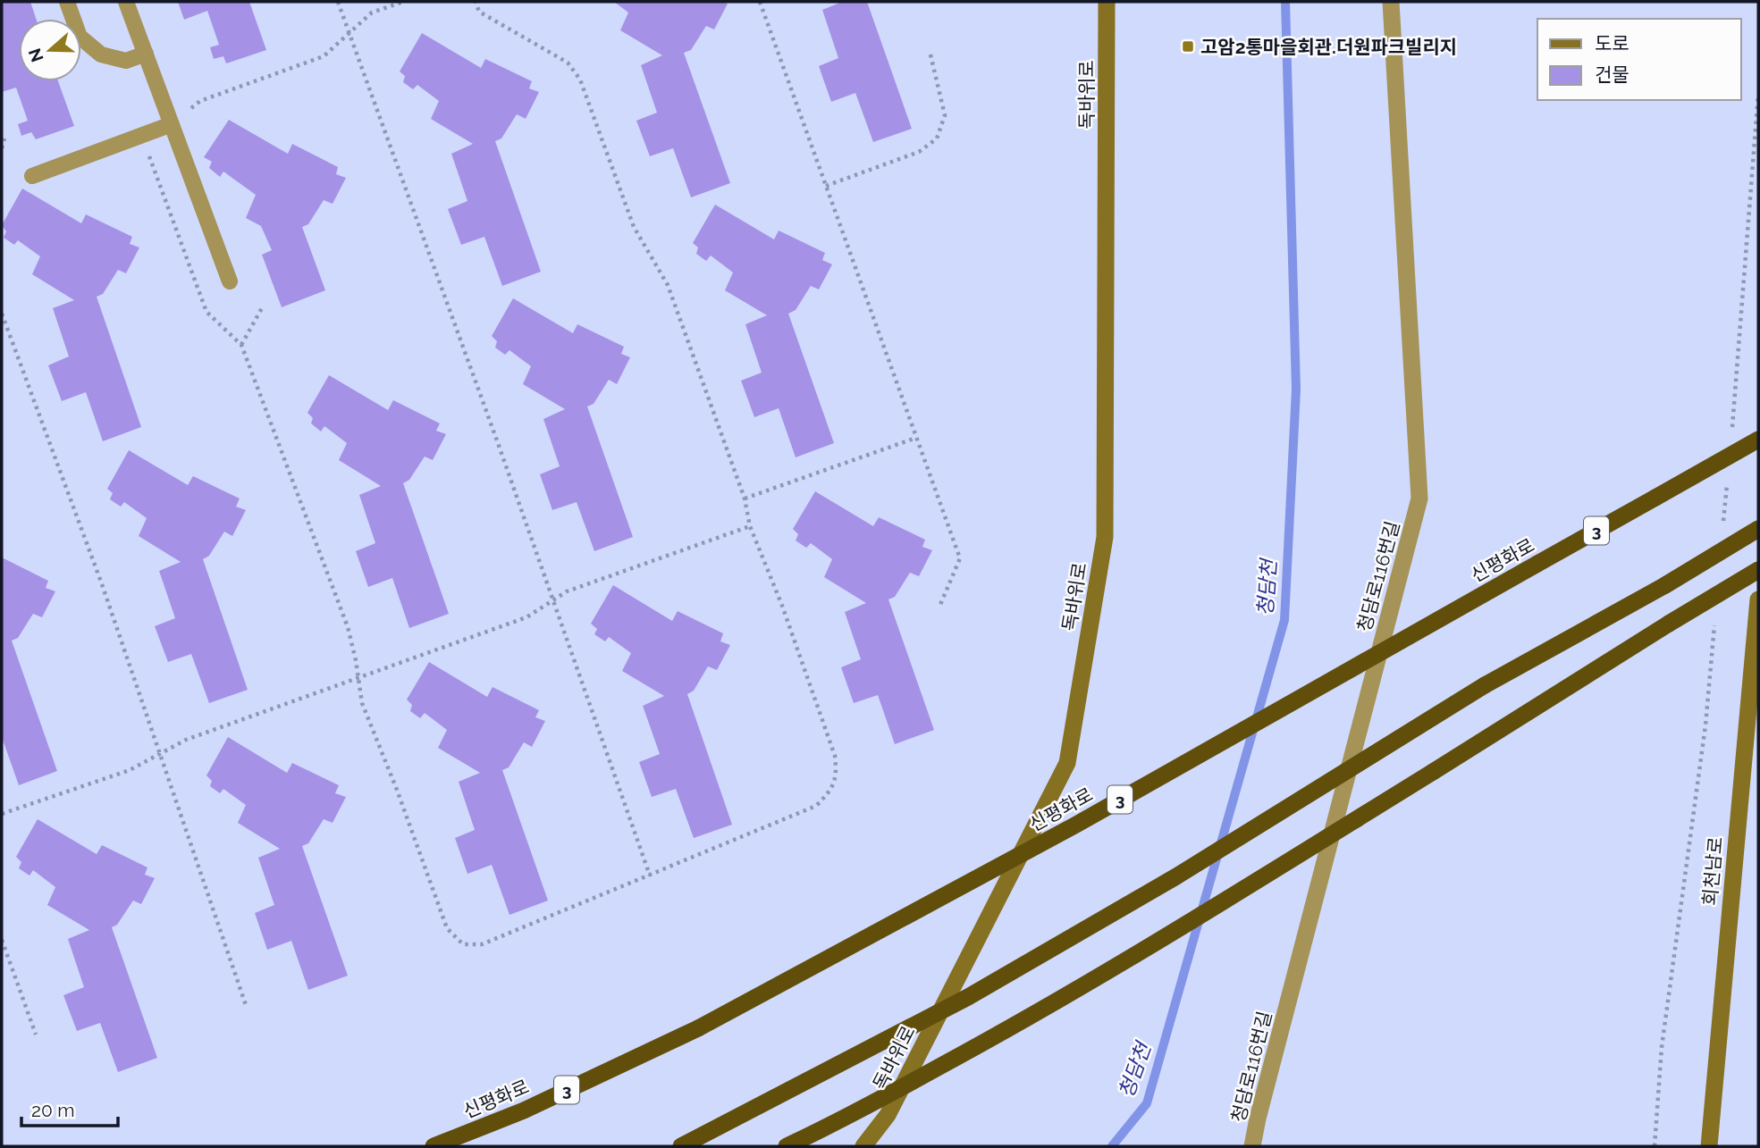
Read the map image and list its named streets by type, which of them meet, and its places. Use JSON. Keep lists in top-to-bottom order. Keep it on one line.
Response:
{"streets":{"highway":["3","신평화로"],"main road":["독바위로","회천남로"],"street":["청담로116번길"]},"water":["청담천"],"places":{"transit":["고암2통마을회관.더원파크빌리지"]},"legend":["도로","건물"],"scale_bar":"20 m","north":"left"}
